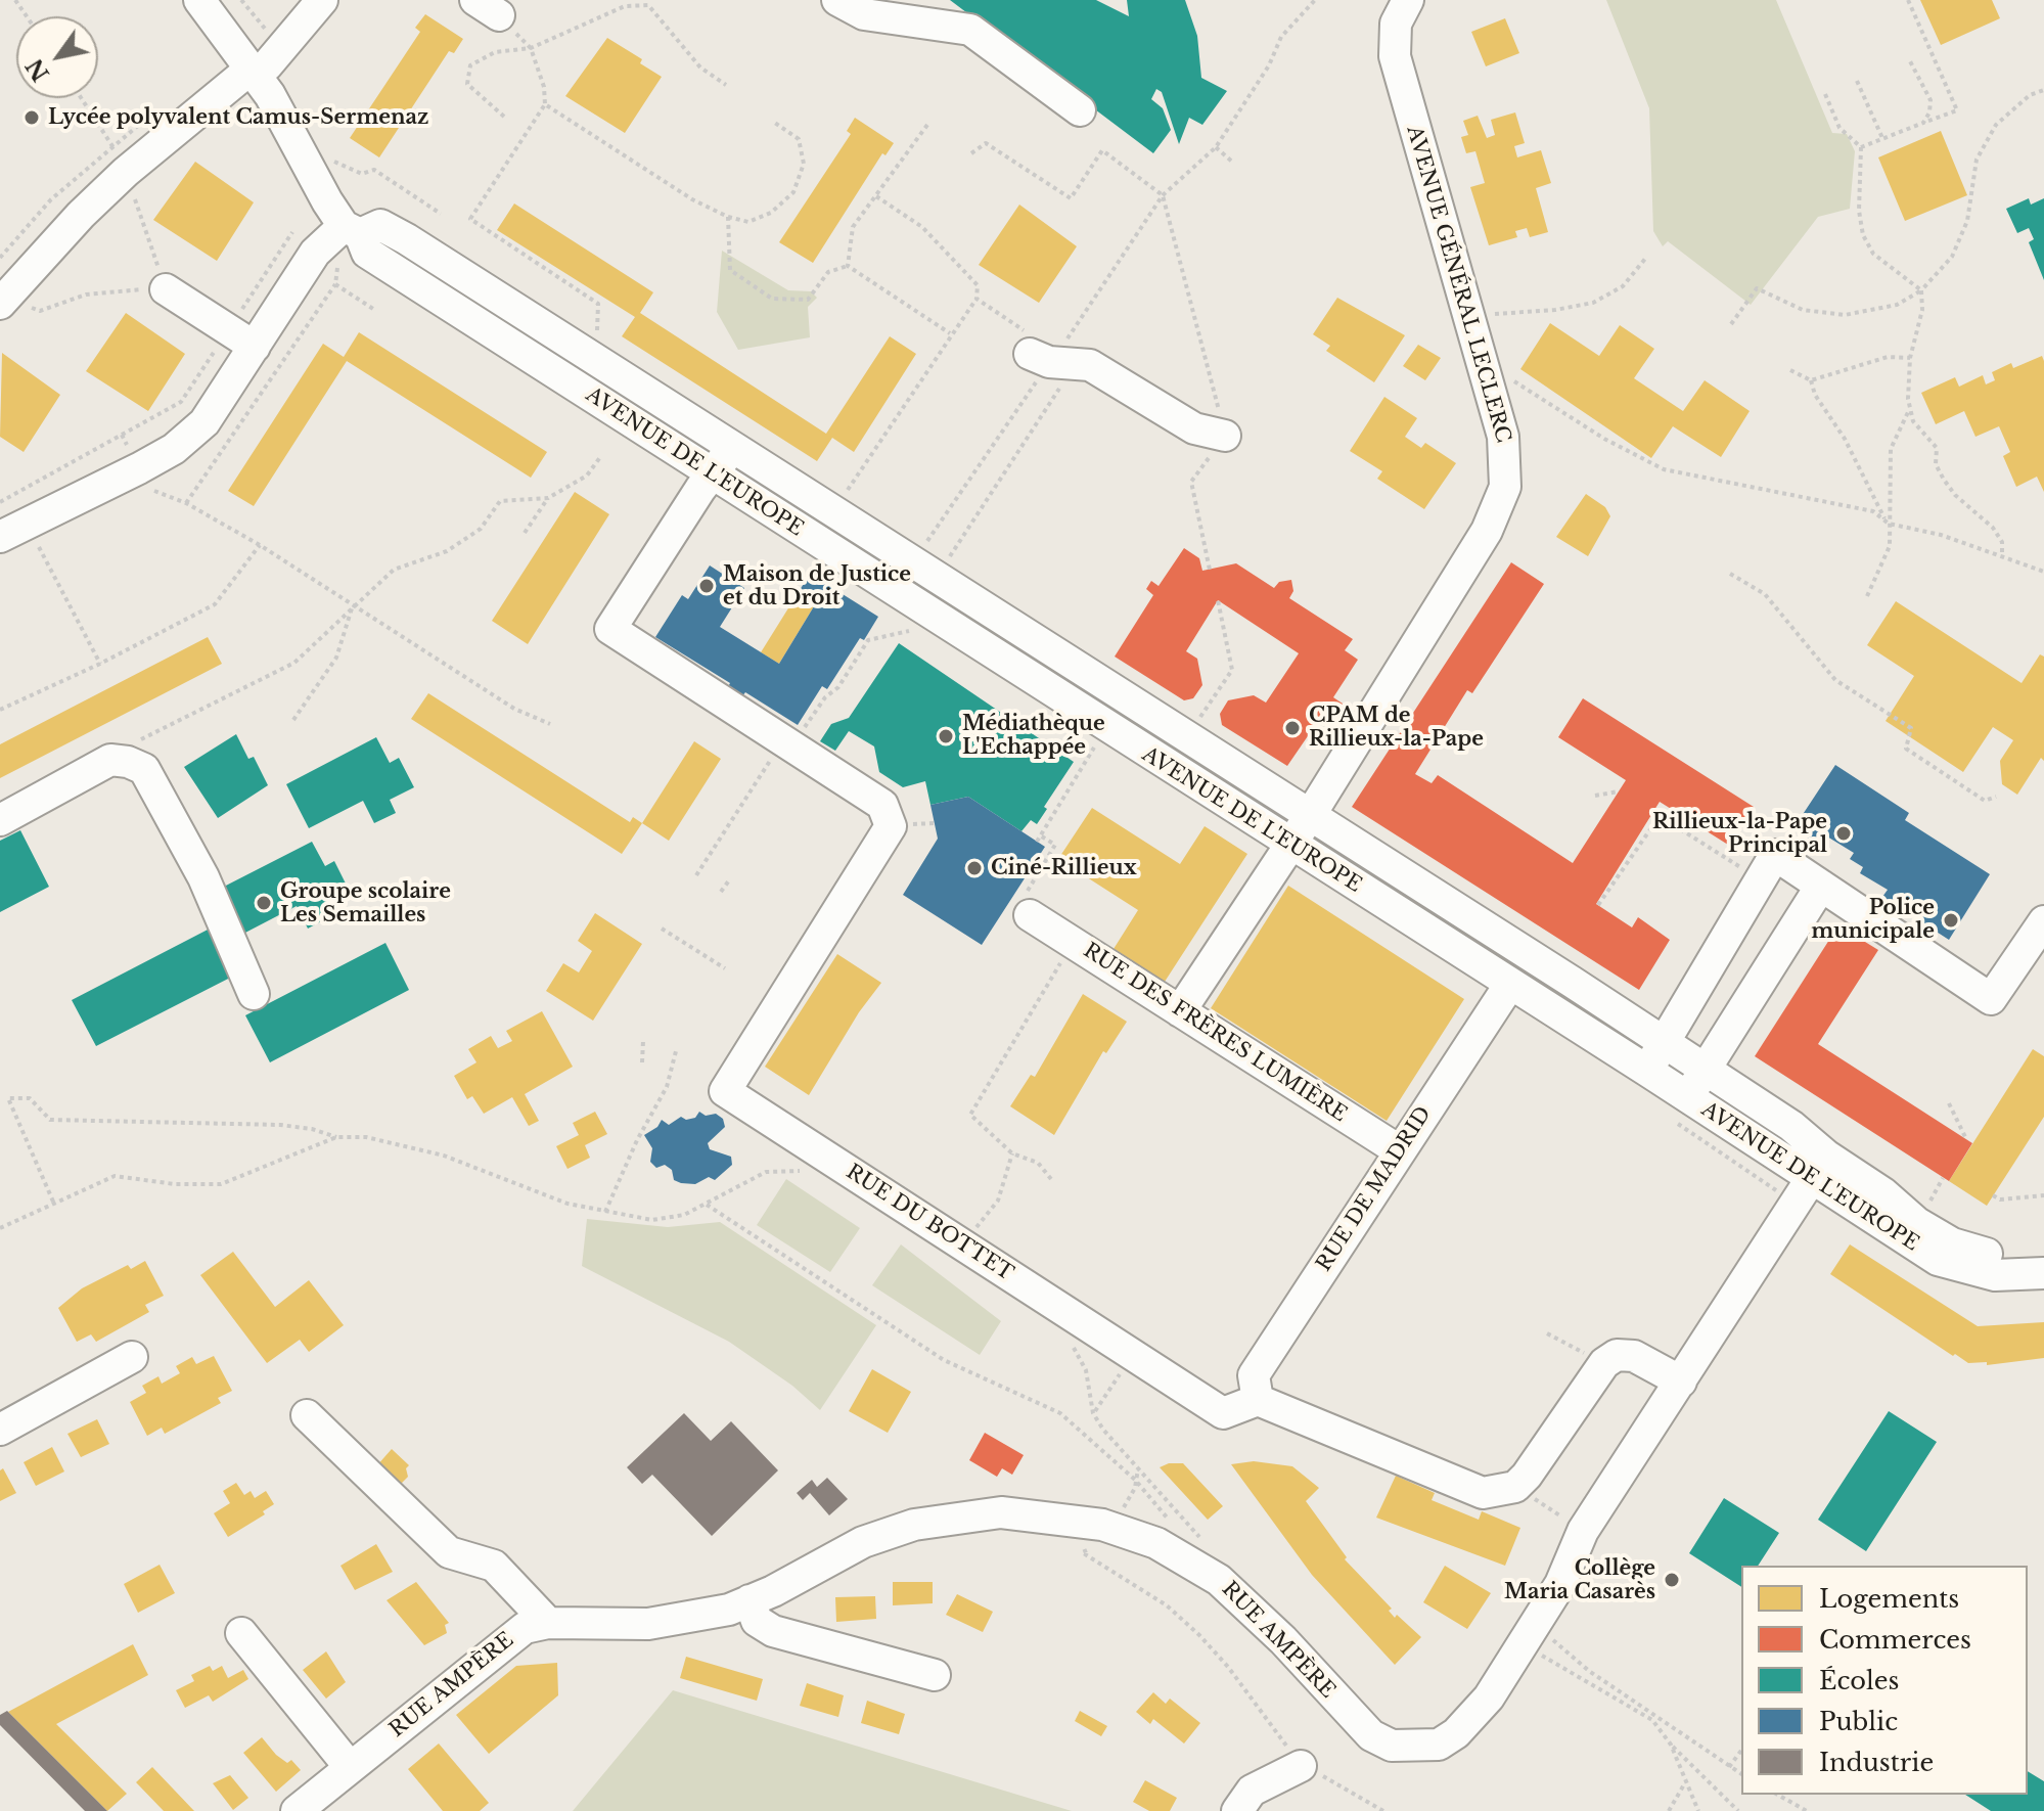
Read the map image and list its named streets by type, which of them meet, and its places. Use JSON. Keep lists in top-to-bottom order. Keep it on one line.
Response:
{"streets":{"street":["AVENUE GÉNÉRAL LECLERC","AVENUE DE L'EUROPE","RUE DES FRÈRES LUMIÈRE","RUE DE MADRID","RUE DU BOTTET","RUE AMPÈRE"]},"crossings":[["AVENUE GÉNÉRAL LECLERC","AVENUE DE L'EUROPE"],["AVENUE GÉNÉRAL LECLERC","RUE DES FRÈRES LUMIÈRE"],["AVENUE DE L'EUROPE","RUE DE MADRID"],["AVENUE DE L'EUROPE","RUE DU BOTTET"],["AVENUE DE L'EUROPE","RUE AMPÈRE"],["RUE DES FRÈRES LUMIÈRE","RUE DE MADRID"],["RUE DE MADRID","RUE DU BOTTET"]],"places":["Lycée polyvalent Camus-Sermenaz","Maison de Justice et du Droit","CPAM de Rillieux-la-Pape","Médiathèque L'Echappée","Rillieux-la-Pape Principal","Ciné-Rillieux","Groupe scolaire Les Semailles","Police municipale","Collège Maria Casarès"],"legend":["Logements","Commerces","Écoles","Public","Industrie"],"north":"bottom left"}
